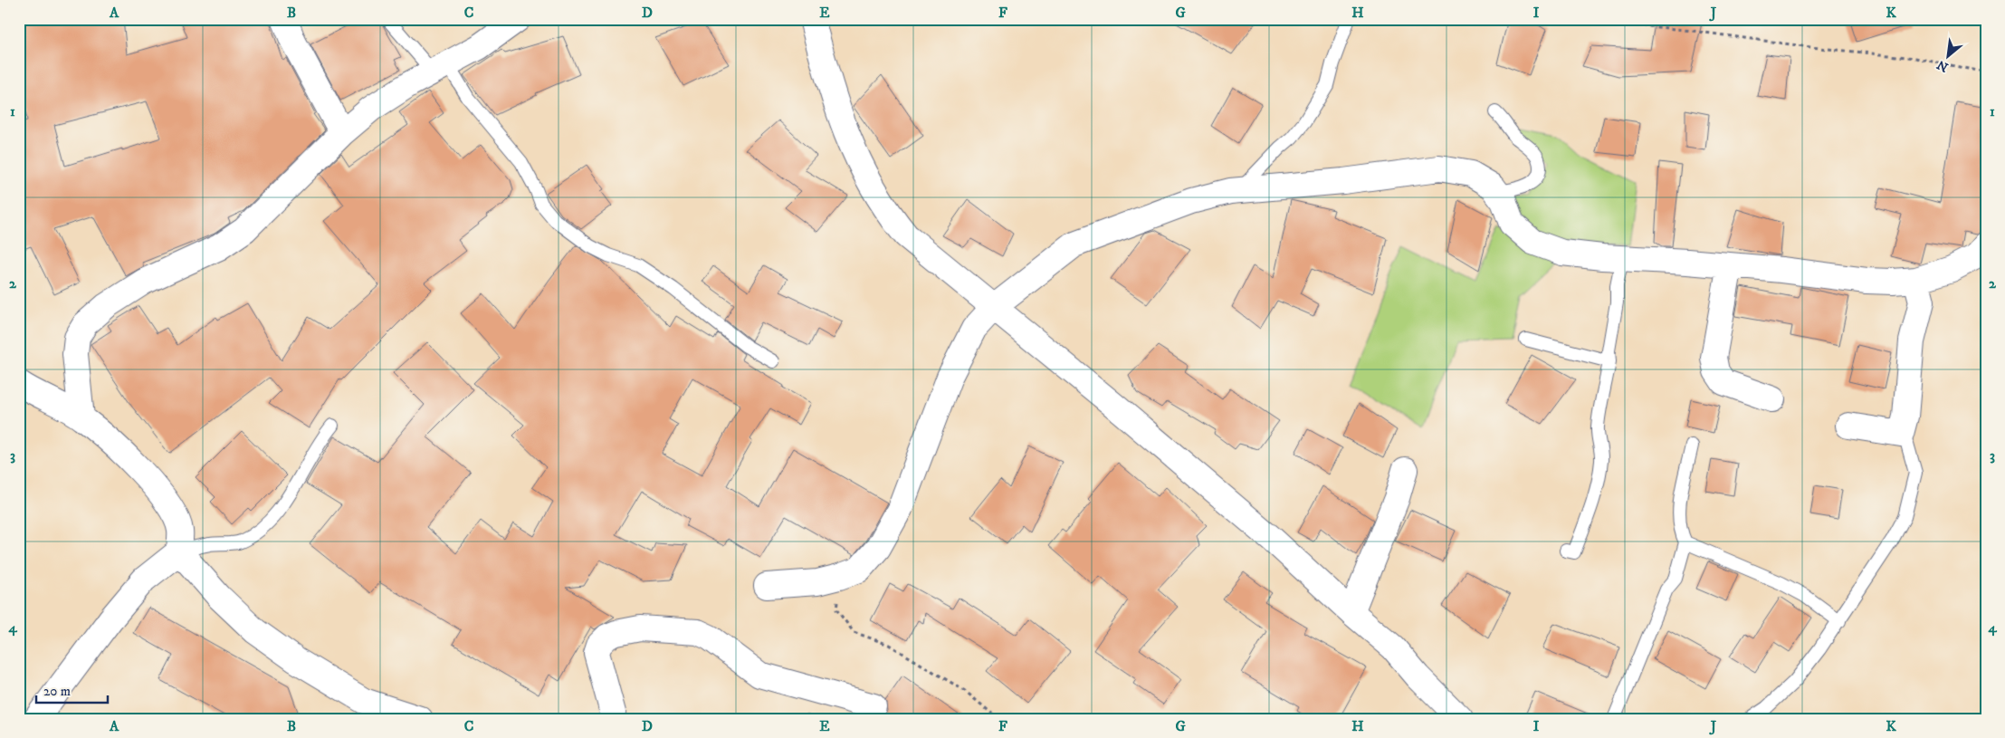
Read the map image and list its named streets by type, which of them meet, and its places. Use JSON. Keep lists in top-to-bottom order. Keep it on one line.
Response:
{"scale_bar":"20 m","north":"bottom left","grid":{"columns":["A","B","C","D","E","F","G","H","I","J","K"],"rows":["1","2","3","4"]}}
